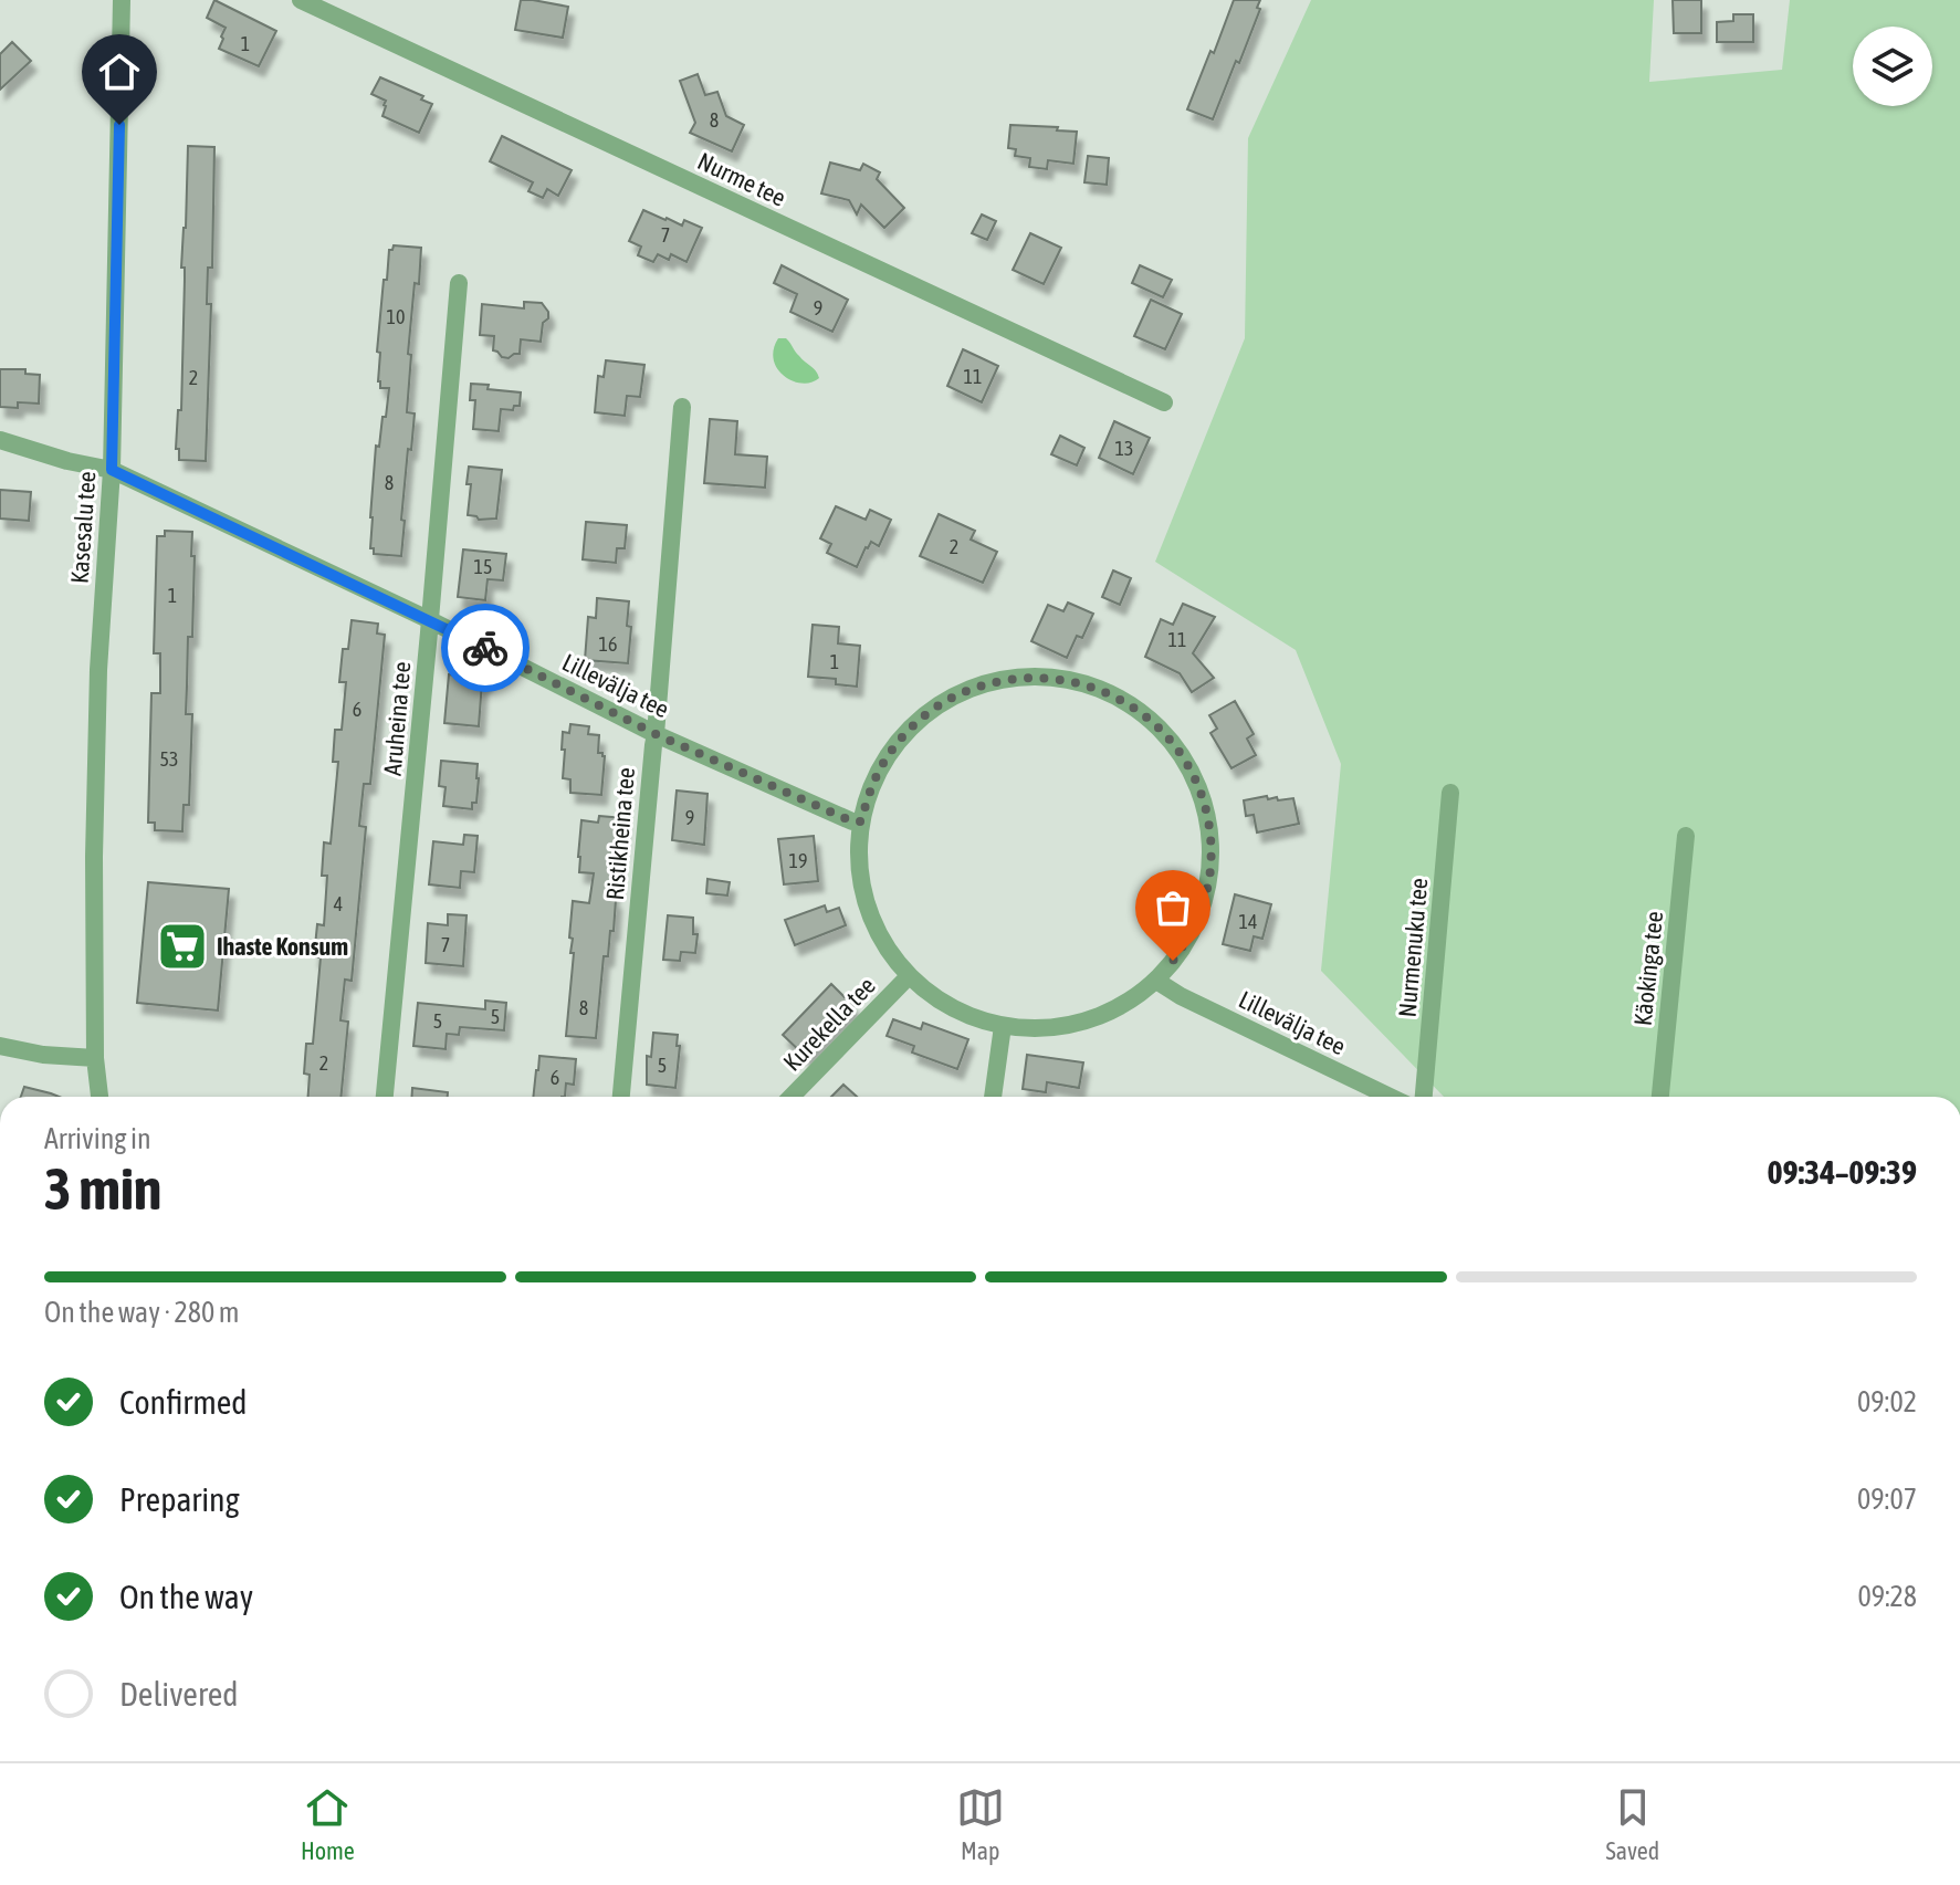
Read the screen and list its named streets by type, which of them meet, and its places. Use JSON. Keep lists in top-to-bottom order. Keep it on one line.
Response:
{"streets":{"street":["Nurme tee","Kasesalu tee","Lillevälja tee","Aruheina tee","Ristikheina tee","Nurmenuku tee","Käokinga tee","Kurekella tee"]},"crossings":[["Kasesalu tee","Lillevälja tee"],["Lillevälja tee","Aruheina tee"],["Lillevälja tee","Ristikheina tee"]],"places":{"supermarket":["Ihaste Konsum"]},"house_numbers":["1","8","7","9","10","11","2","13","8","2","15","1","11","16","1","6","53","9","19","4","14","7","8","5","5","2","5","6"],"page":{"heading":["3 min","Arriving in","09:34–09:39"],"bar":"On the way · 280 m","list":[["Confirmed","09:02"],["Preparing","09:07"],["On the way","09:28"],"Delivered"],"tabs":["Home","Map","Saved"]}}
